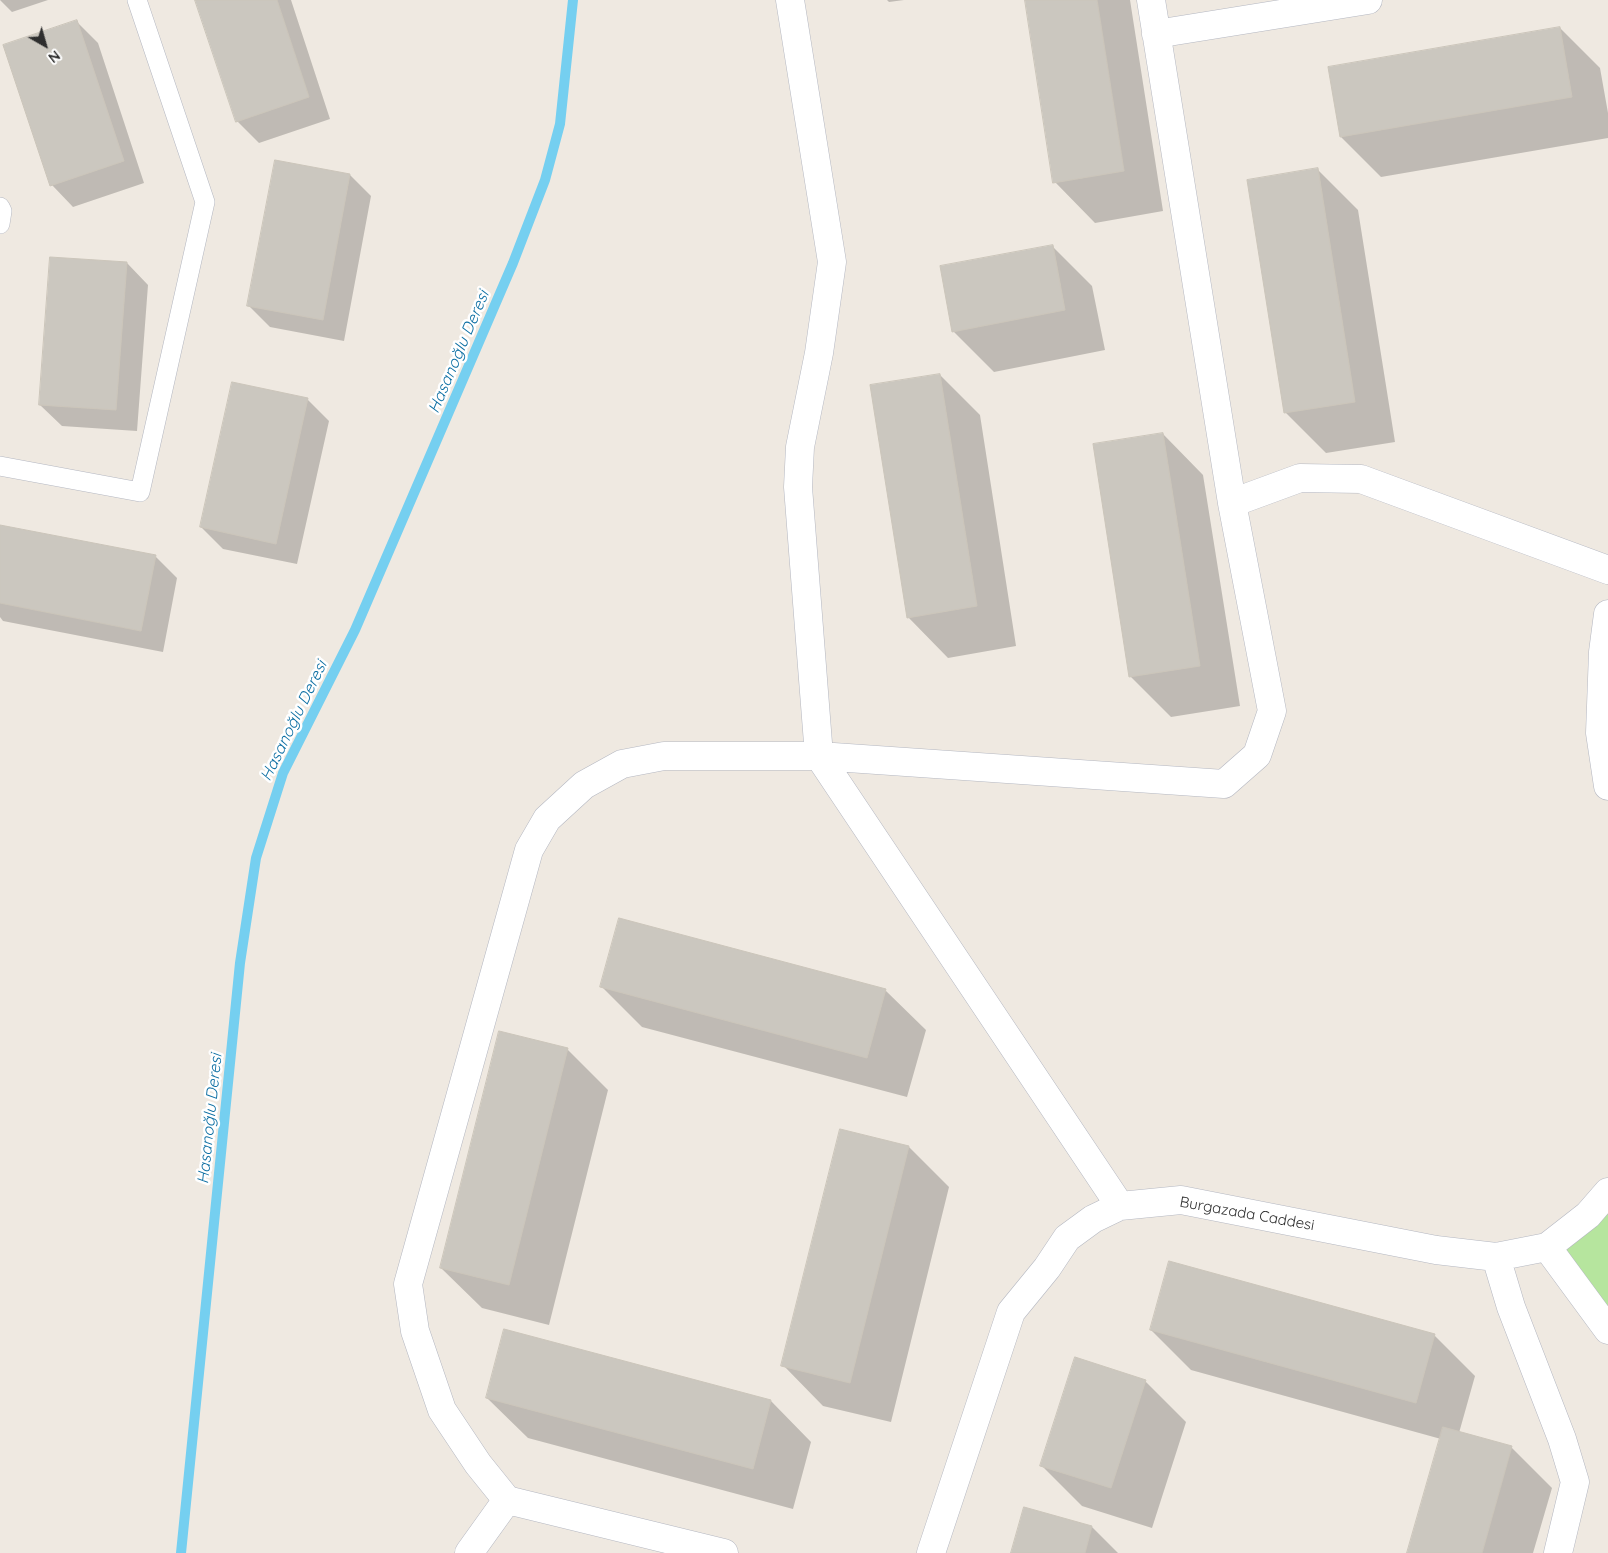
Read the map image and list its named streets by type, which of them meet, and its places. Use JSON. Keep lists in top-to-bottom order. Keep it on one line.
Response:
{"streets":{"street":["Burgazada Caddesi"]},"water":["Hasanoğlu Deresi"],"north":"bottom right"}
